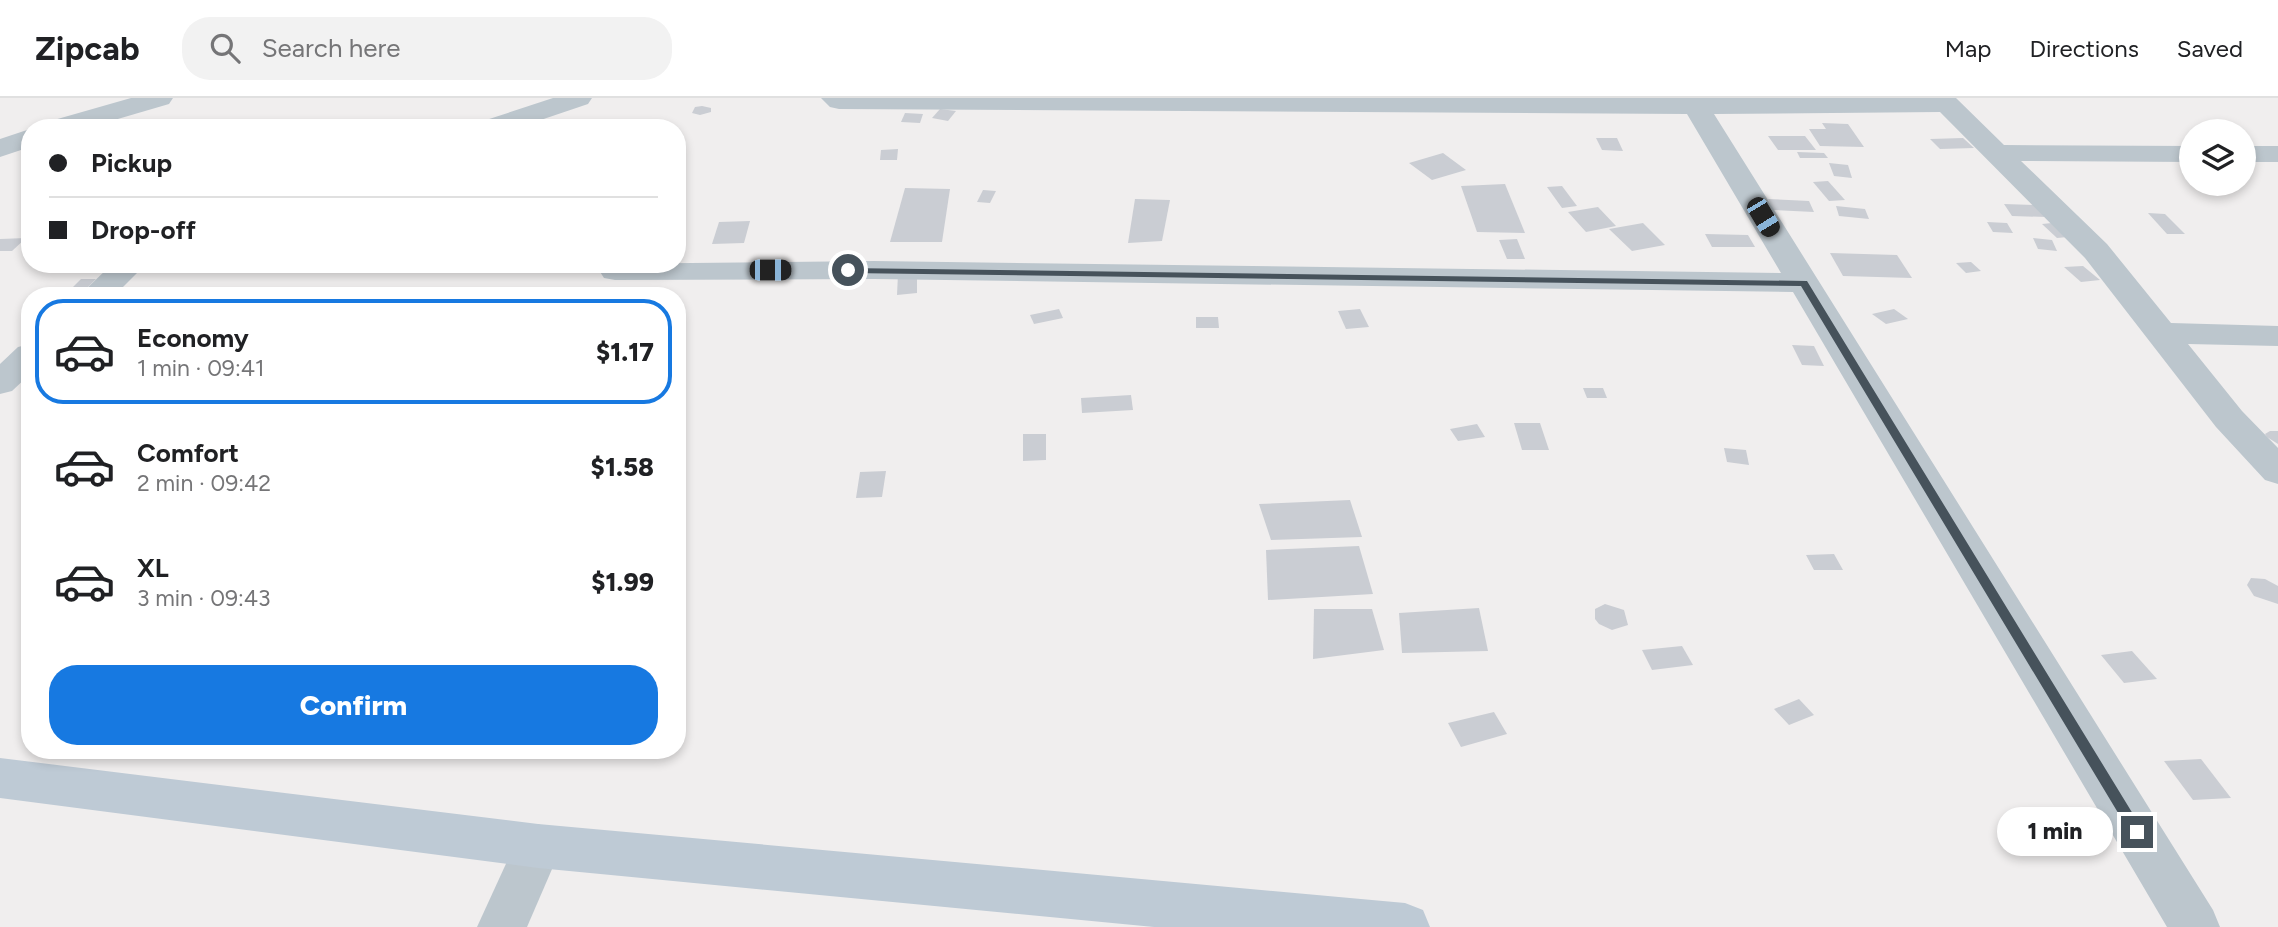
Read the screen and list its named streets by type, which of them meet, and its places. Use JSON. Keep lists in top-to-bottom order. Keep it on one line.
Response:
{"page":{"header":"Zipcab","search":"Search here","nav":["Map","Directions","Saved"],"banner":["Pickup","Drop-off"],"list":[{"name":"Economy","note":"1 min · 09:41","value":"$1.17"},{"name":"Comfort","note":"2 min · 09:42","value":"$1.58"},{"name":"XL","note":"3 min · 09:43","value":"$1.99"}],"buttons":"Confirm","bubble":"1 min"}}
